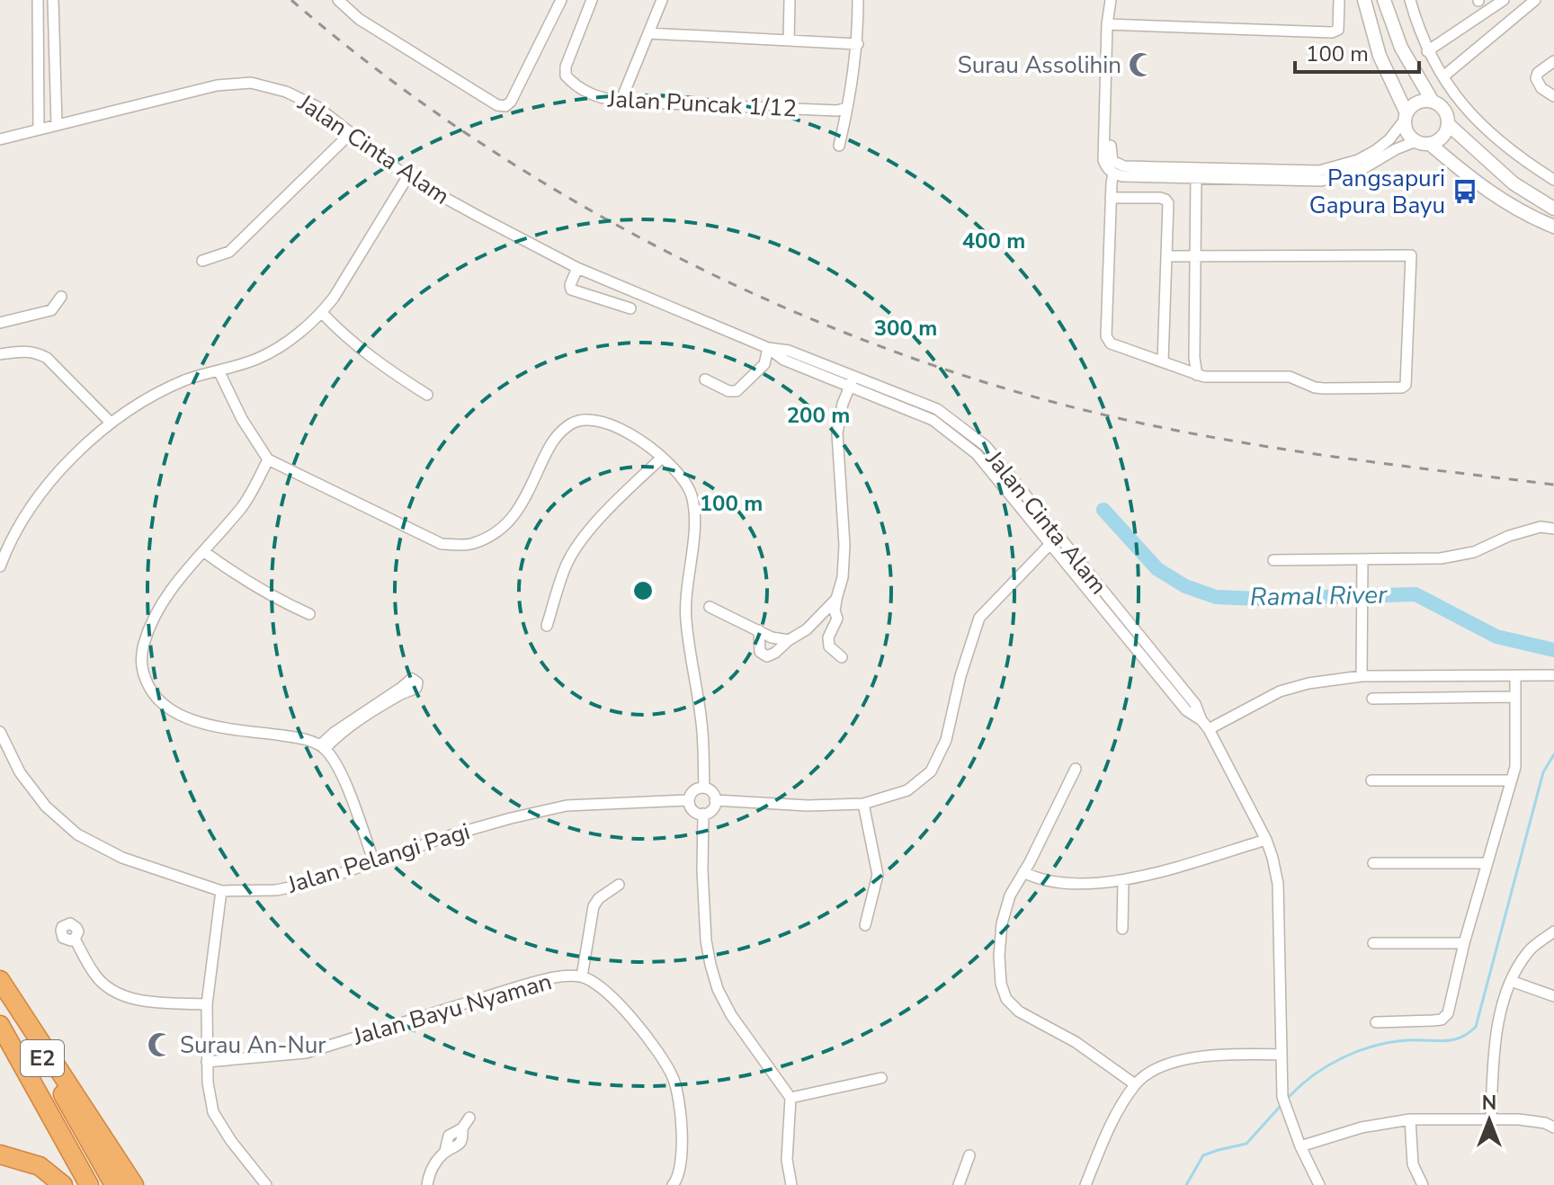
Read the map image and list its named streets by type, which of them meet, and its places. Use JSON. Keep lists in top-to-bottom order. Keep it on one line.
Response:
{"streets":{"highway":["E2"],"street":["Jalan Puncak 1/12","Jalan Cinta Alam","Jalan Pelangi Pagi","Jalan Bayu Nyaman"]},"water":["Ramal River"],"places":{"mosque":["Surau Assolihin","Surau An-Nur"],"bus stop":["Pangsapuri Gapura Bayu"]},"scale_bar":"100 m","north":"top","rings":["400 m","300 m","200 m","100 m"]}
